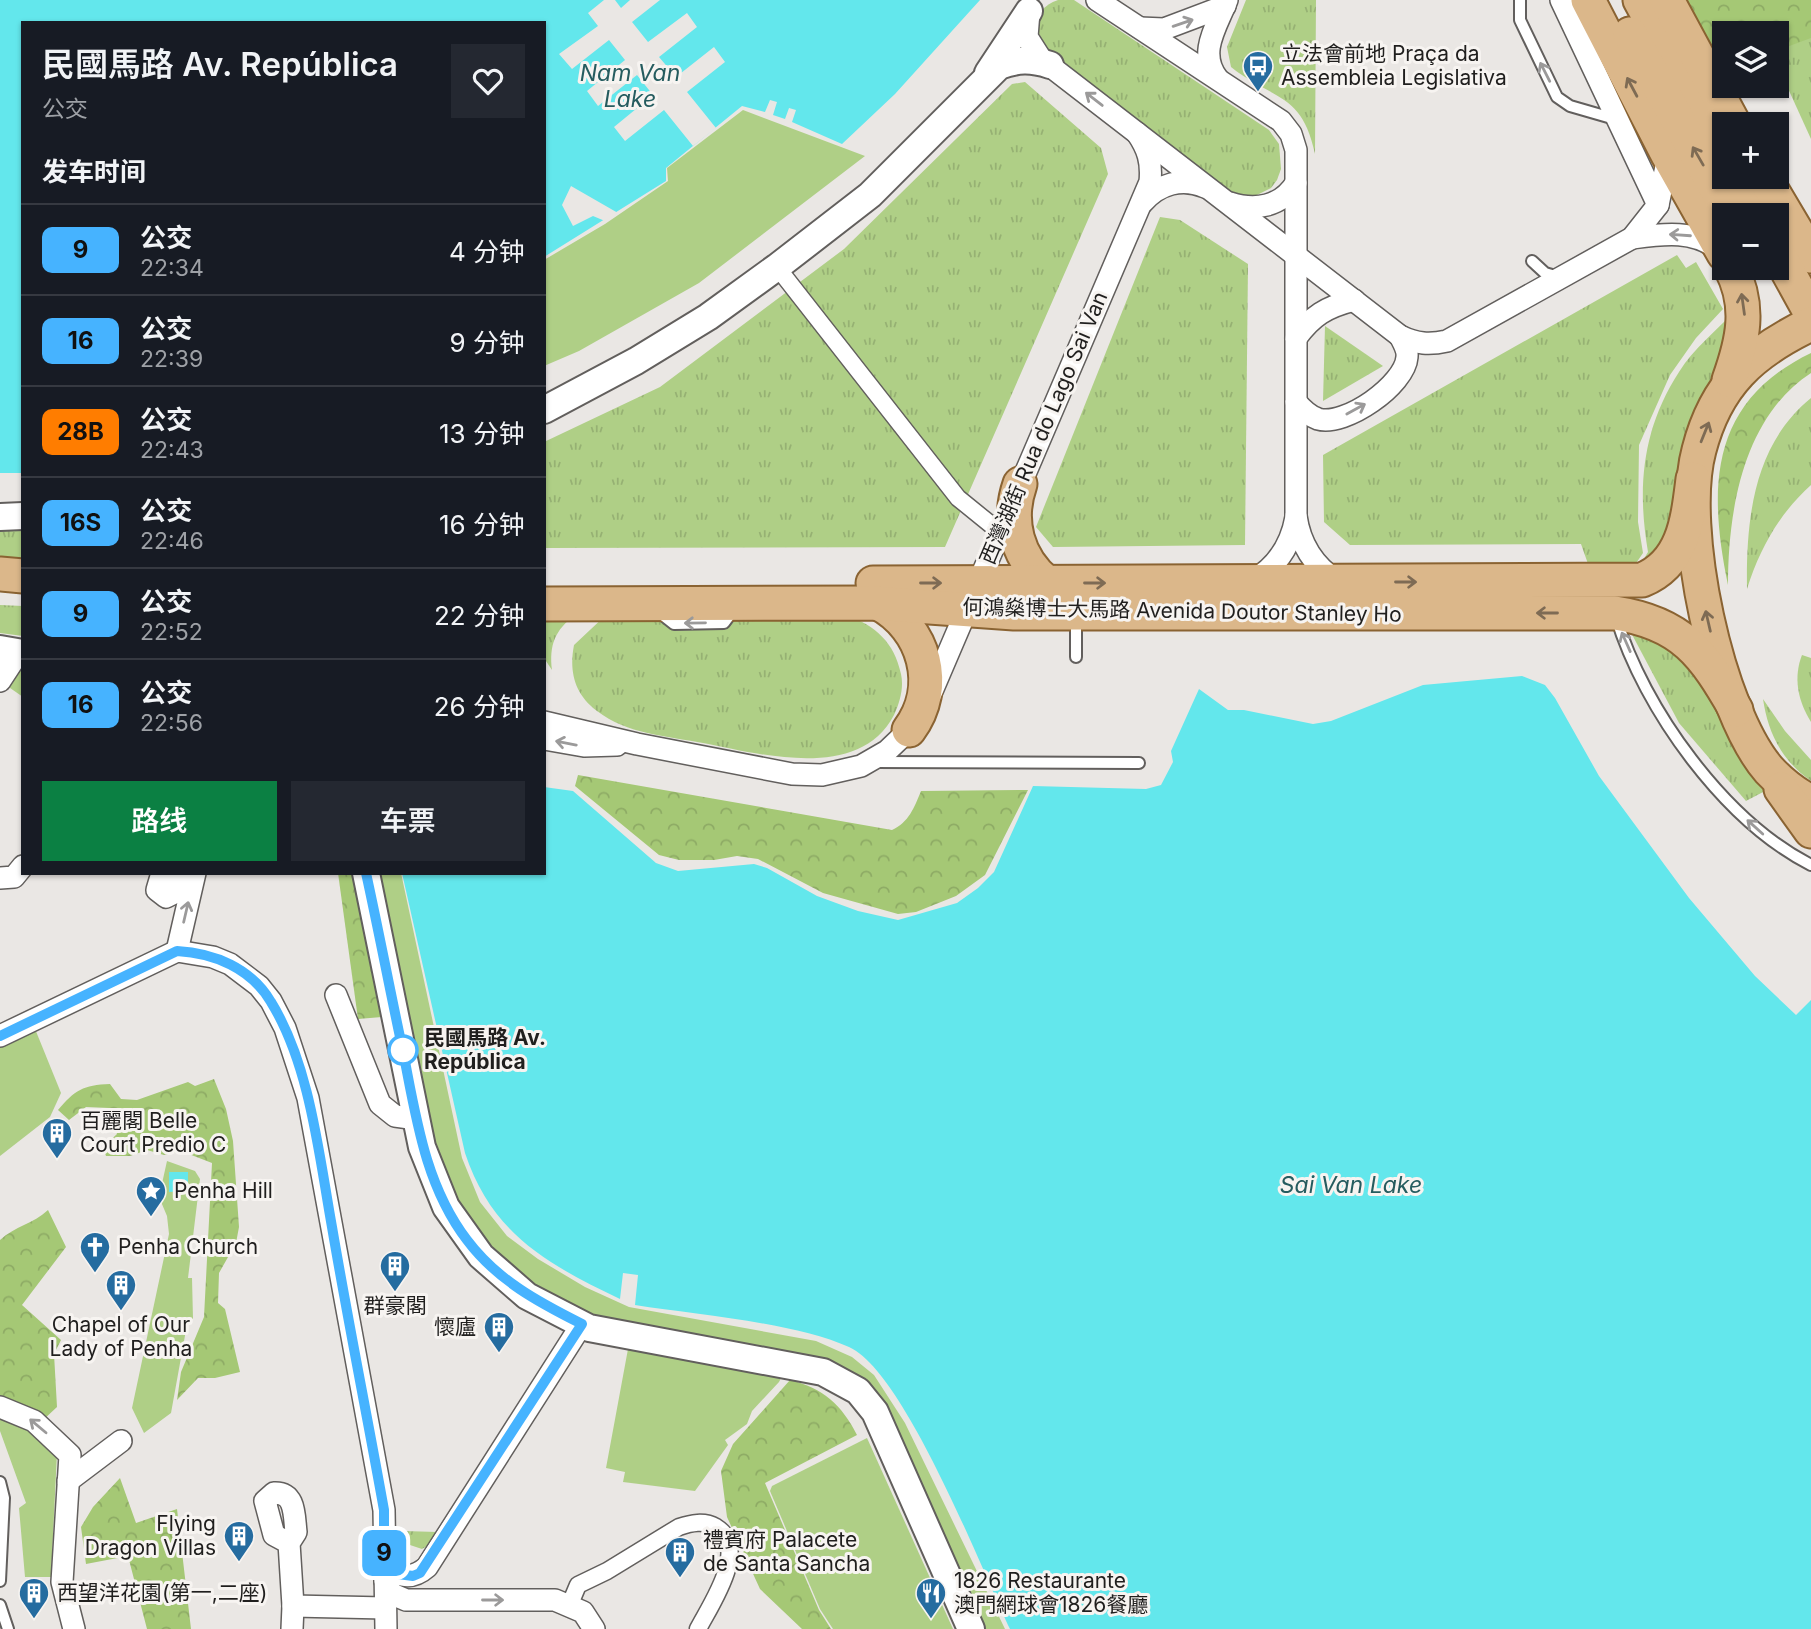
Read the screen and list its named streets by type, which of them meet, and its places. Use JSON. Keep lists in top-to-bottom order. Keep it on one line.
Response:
{"streets":{"main road":["何鴻燊博士大馬路 Avenida Doutor Stanley Ho"],"street":["西灣湖街 Rua do Lago Sai Van"]},"crossings":[["西灣湖街 Rua do Lago Sai Van","何鴻燊博士大馬路 Avenida Doutor Stanley Ho"]],"water":["Nam Van Lake","Sai Van Lake"],"places":{"bus stop":["立法會前地 Praça da Assembleia Legislativa"],"other":["民國馬路 Av. República"],"building":["百麗閣 Belle Court Predio C","群豪閣","Chapel of Our Lady of Penha","懷廬","Flying Dragon Villas","禮賓府 Palacete de Santa Sancha","西望洋花園(第一,二座)"],"place":["Penha Hill"],"church":["Penha Church"],"restaurant":["1826 Restaurante 澳門網球會1826餐廳"]},"lines":["bus line 9"],"page":{"on_map":"9","map_buttons":["+","−"],"heading":[["民國馬路 Av. República","公交"],"发车时间"],"list":[{"mark":"9","name":"公交","note":"22:34","value":"4 分钟"},{"mark":"16","name":"公交","note":"22:39","value":"9 分钟"},{"mark":"28B","name":"公交","note":"22:43","value":"13 分钟"},{"mark":"16S","name":"公交","note":"22:46","value":"16 分钟"},{"mark":"9","name":"公交","note":"22:52","value":"22 分钟"},{"mark":"16","name":"公交","note":"22:56","value":"26 分钟"}],"buttons":["路线","车票"]}}
